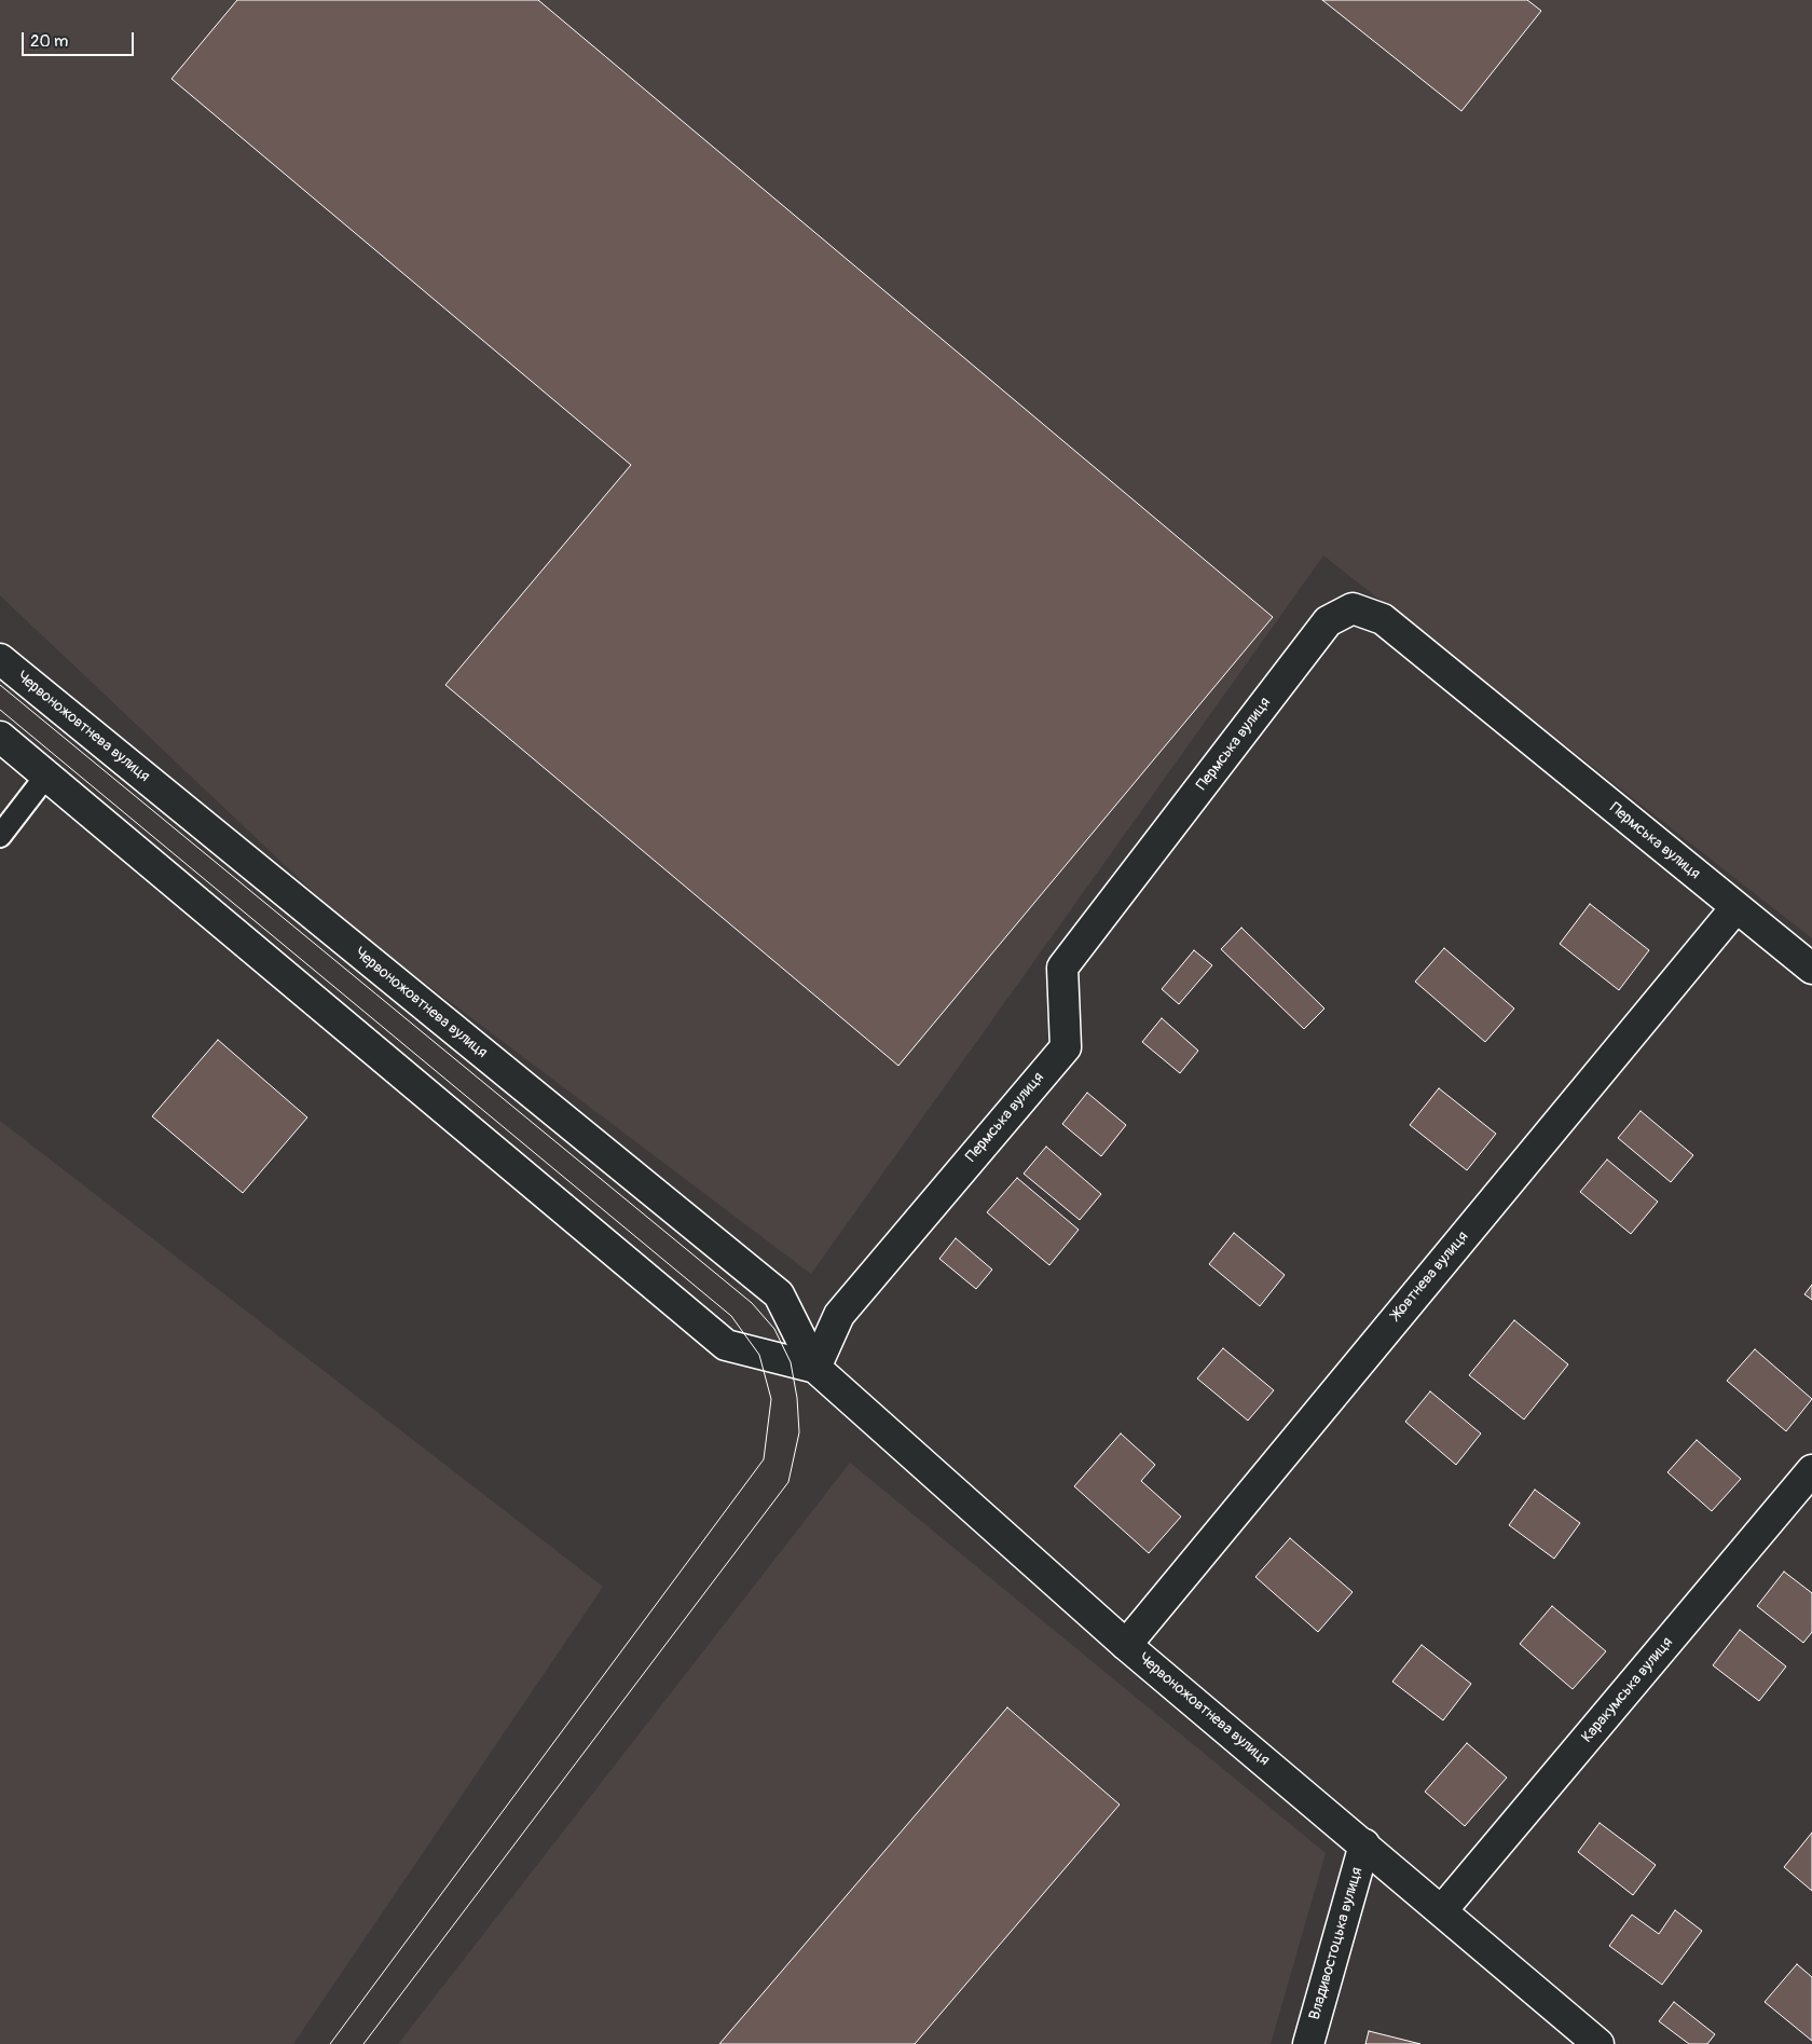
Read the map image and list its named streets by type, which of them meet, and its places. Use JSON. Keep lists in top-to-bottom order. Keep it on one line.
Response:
{"streets":{"street":["Червоножовтнева вулиця","Пермська вулиця","Жовтнева вулиця","Каракумська вулиця","Владивостоцька вулиця"]},"crossings":[["Червоножовтнева вулиця","Пермська вулиця"],["Червоножовтнева вулиця","Жовтнева вулиця"],["Червоножовтнева вулиця","Каракумська вулиця"],["Червоножовтнева вулиця","Владивостоцька вулиця"],["Пермська вулиця","Жовтнева вулиця"]],"scale_bar":"20 m"}
